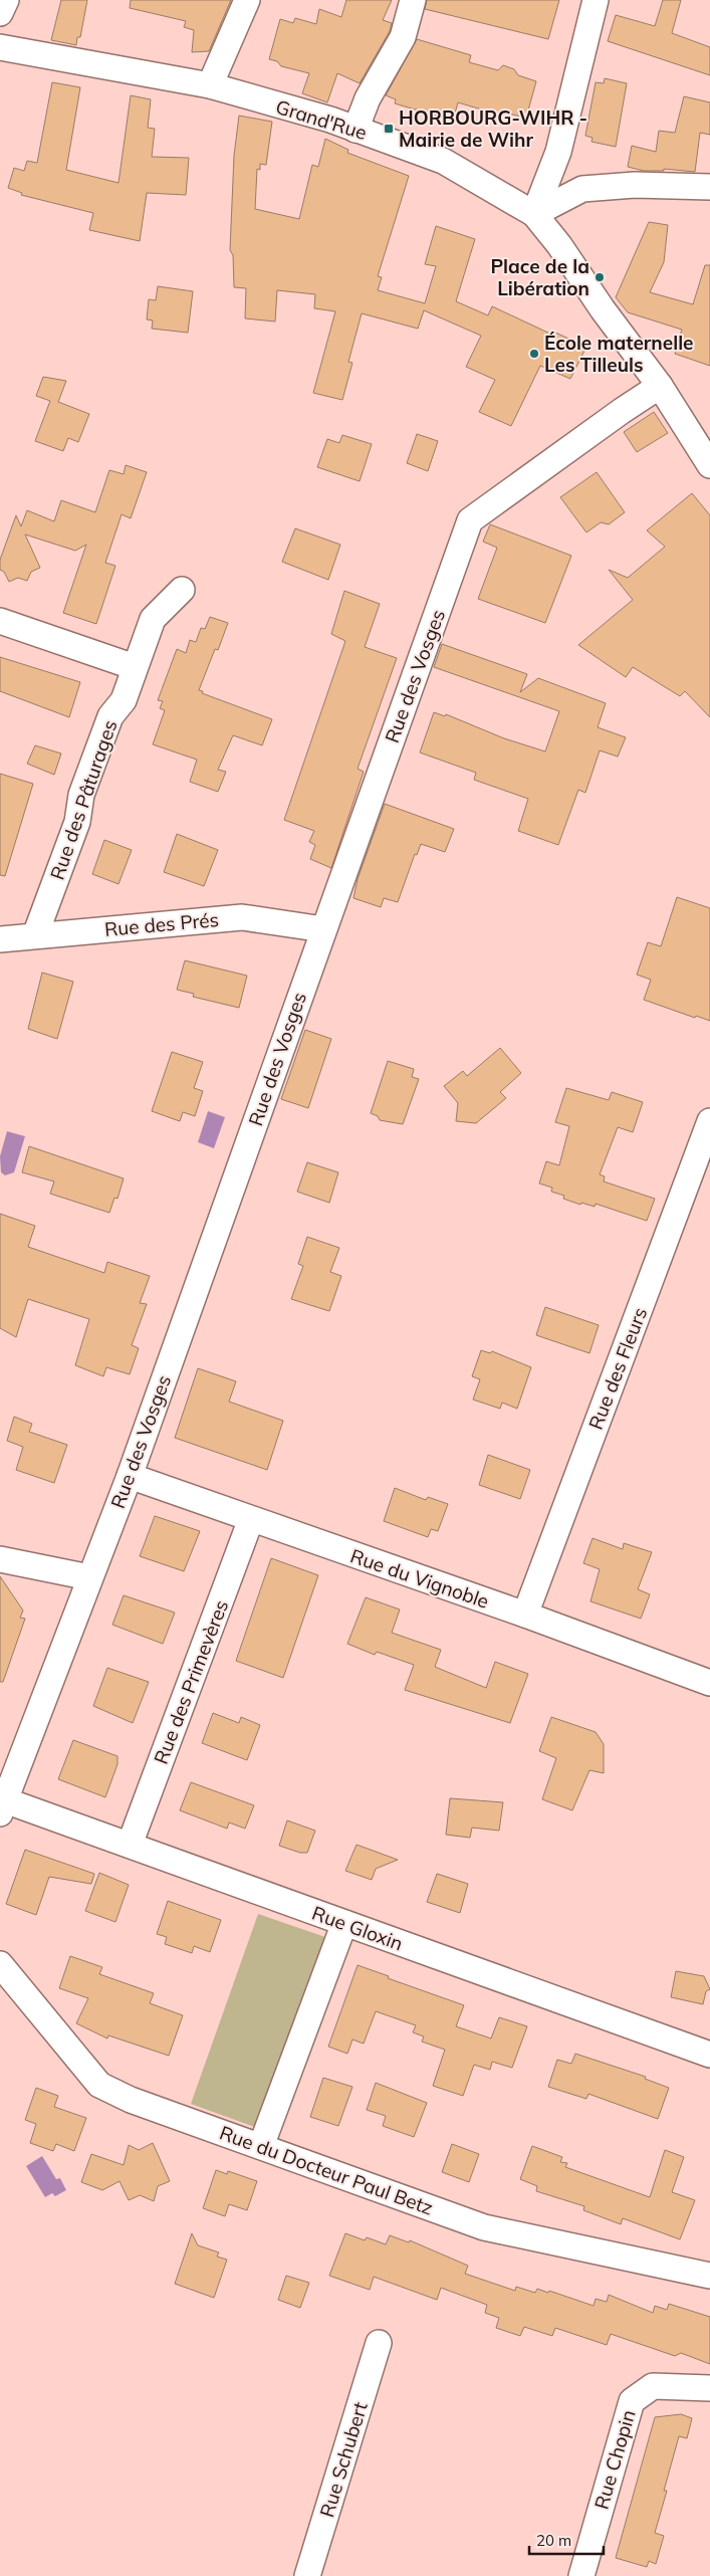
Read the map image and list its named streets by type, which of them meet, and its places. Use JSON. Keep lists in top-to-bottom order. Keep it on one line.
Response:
{"streets":{"street":["Grand'Rue","Rue des Vosges","Rue des Pâturages","Rue des Prés","Rue des Fleurs","Rue du Vignoble","Rue des Primevères","Rue Gloxin","Rue du Docteur Paul Betz","Rue Schubert","Rue Chopin"]},"crossings":[["Grand'Rue","Rue des Vosges"],["Rue des Vosges","Rue des Prés"],["Rue des Vosges","Rue du Vignoble"],["Rue des Vosges","Rue Gloxin"],["Rue des Pâturages","Rue des Prés"],["Rue des Fleurs","Rue du Vignoble"],["Rue du Vignoble","Rue des Primevères"],["Rue des Primevères","Rue Gloxin"]],"places":{"transit":["HORBOURG-WIHR - Mairie de Wihr"],"other":["Place de la Libération","École maternelle Les Tilleuls"]},"scale_bar":"20 m"}
